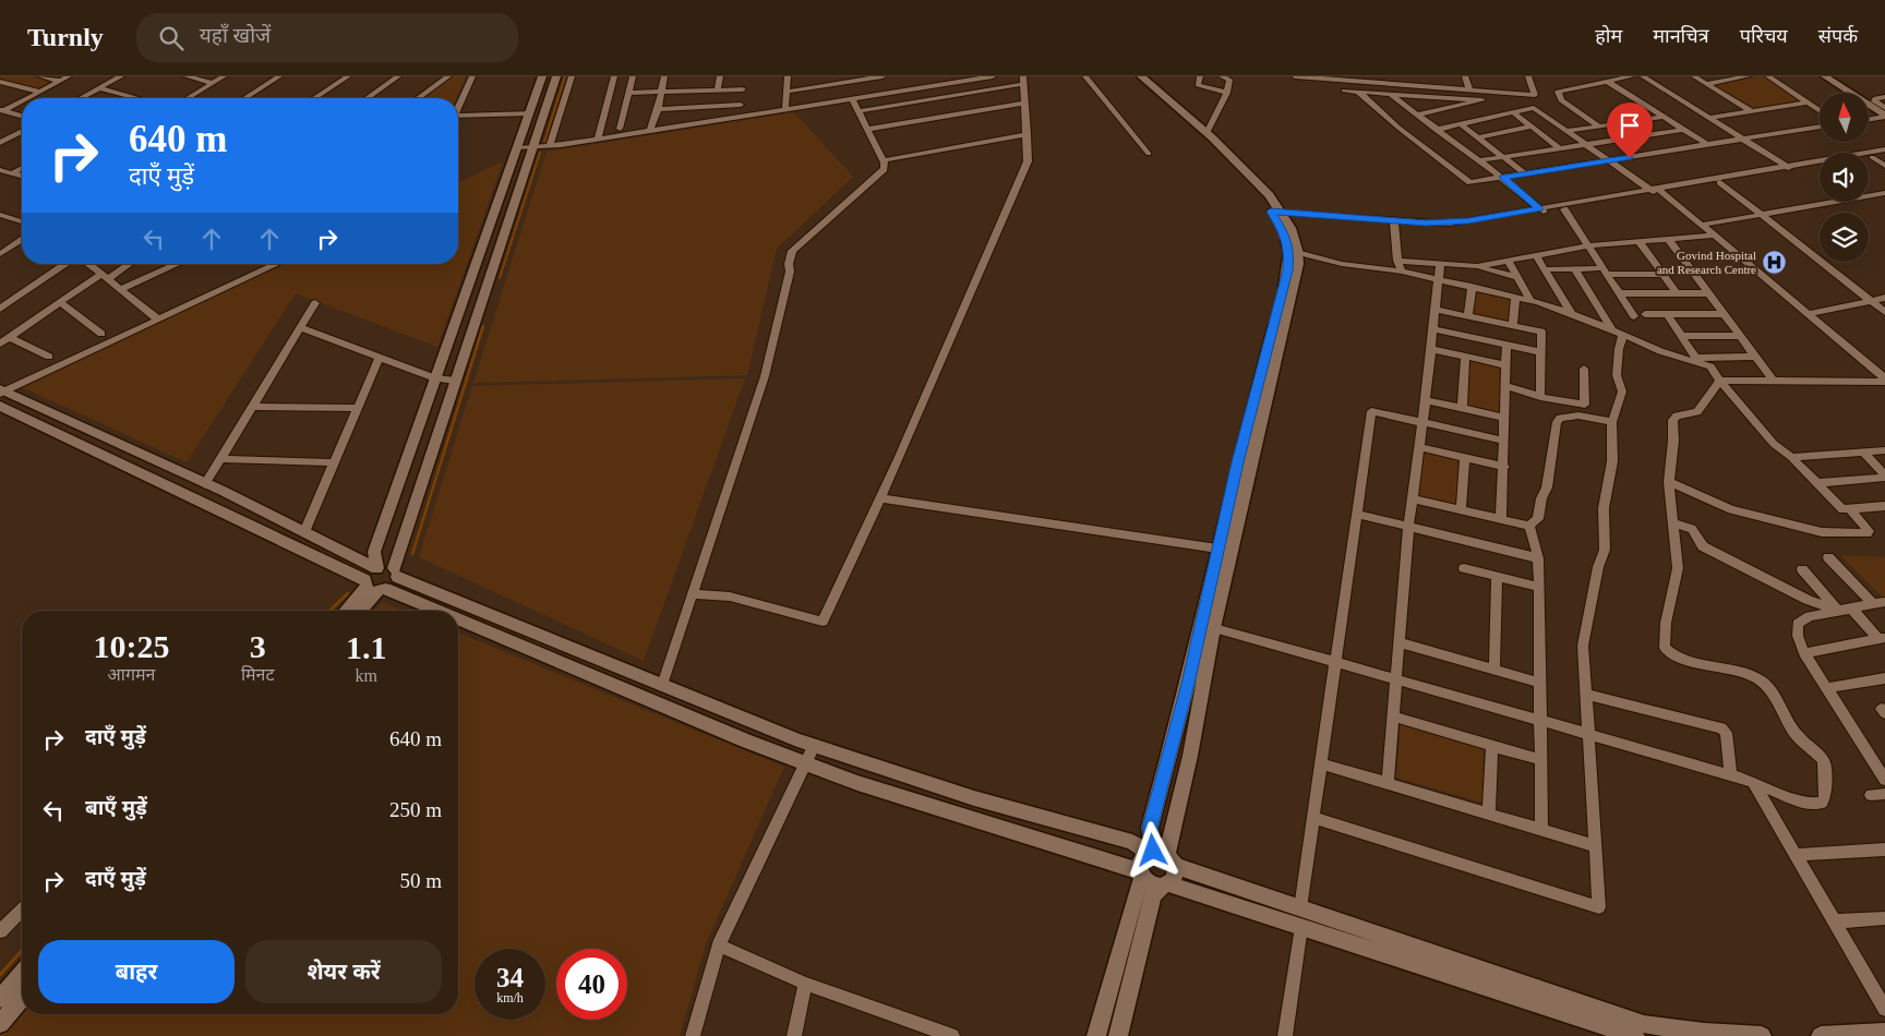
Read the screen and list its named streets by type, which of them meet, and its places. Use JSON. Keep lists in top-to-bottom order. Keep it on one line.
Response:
{"places":{"hospital":["Govind Hospital and Research Centre"]},"north":"top","page":{"header":"Turnly","search":"यहाँ खोजें","nav":["होम","मानचित्र","परिचय","संपर्क"],"turn":["640 m","दाएँ मुड़ें"],"eta":["10:25","आगमन","3","मिनट","1.1","km"],"list":[{"name":"दाएँ मुड़ें","value":"640 m"},{"name":"बाएँ मुड़ें","value":"250 m"},{"name":"दाएँ मुड़ें","value":"50 m"}],"buttons":["बाहर","शेयर करें"],"speed":"34 km/h","limit":"40"}}
